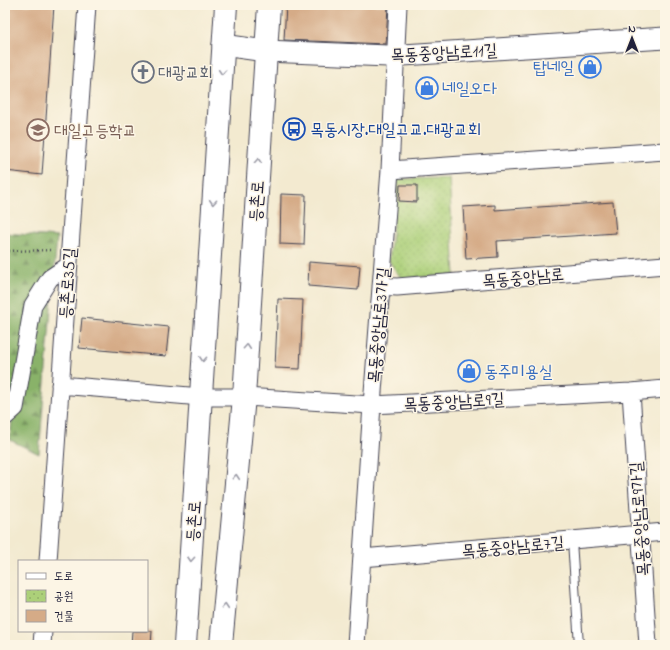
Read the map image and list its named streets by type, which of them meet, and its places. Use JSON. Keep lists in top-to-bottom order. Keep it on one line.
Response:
{"streets":{"main road":["등촌로"],"street":["목동중앙남로11길","목동중앙남로","등촌로35길","목동중앙남로3가길","목동중앙남로9길","목동중앙남로9가길","목동중앙남로7길"]},"crossings":[["목동중앙남로11길","등촌로"],["목동중앙남로11길","목동중앙남로3가길"],["등촌로","목동중앙남로9길"],["목동중앙남로","목동중앙남로3가길"],["목동중앙남로3가길","목동중앙남로9길"],["목동중앙남로3가길","목동중앙남로7길"],["목동중앙남로9길","목동중앙남로9가길"],["목동중앙남로9가길","목동중앙남로7길"]],"places":{"shop":["탑네일","네일오다","동주미용실"],"church":["대광교회"],"bus stop":["목동시장.대일고교.대광교회"],"school or university":["대일고등학교"]},"legend":["도로","공원","건물"],"north":"top"}
